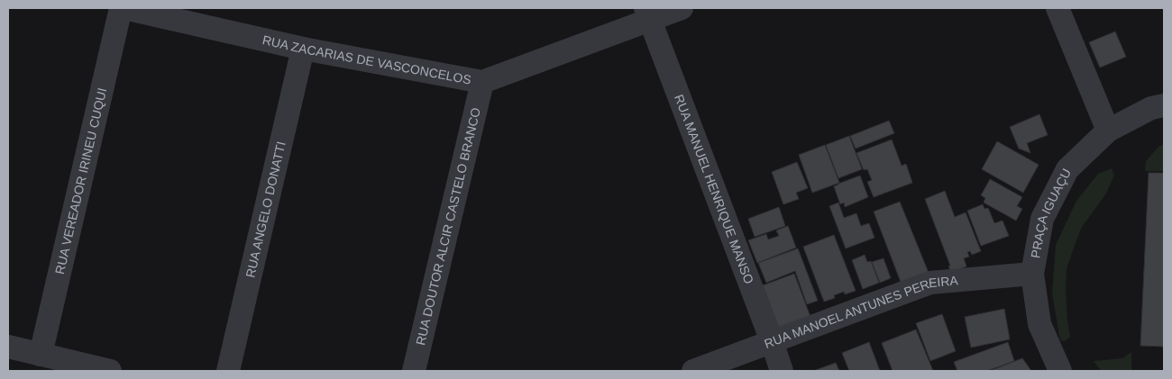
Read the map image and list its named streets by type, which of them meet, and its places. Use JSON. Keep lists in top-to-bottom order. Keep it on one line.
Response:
{"streets":{"street":["RUA ZACARIAS DE VASCONCELOS","RUA VEREADOR IRINEU CUQUI","RUA MANUEL HENRIQUE MANSO","RUA ANGELO DONATTI","PRAÇA IGUAÇU","RUA DOUTOR ALCIR CASTELO BRANCO","RUA MANOEL ANTUNES PEREIRA"]},"crossings":[["RUA ZACARIAS DE VASCONCELOS","RUA VEREADOR IRINEU CUQUI"],["RUA ZACARIAS DE VASCONCELOS","RUA MANUEL HENRIQUE MANSO"],["RUA ZACARIAS DE VASCONCELOS","RUA ANGELO DONATTI"],["RUA ZACARIAS DE VASCONCELOS","RUA DOUTOR ALCIR CASTELO BRANCO"],["RUA MANUEL HENRIQUE MANSO","RUA MANOEL ANTUNES PEREIRA"],["PRAÇA IGUAÇU","RUA MANOEL ANTUNES PEREIRA"]]}
